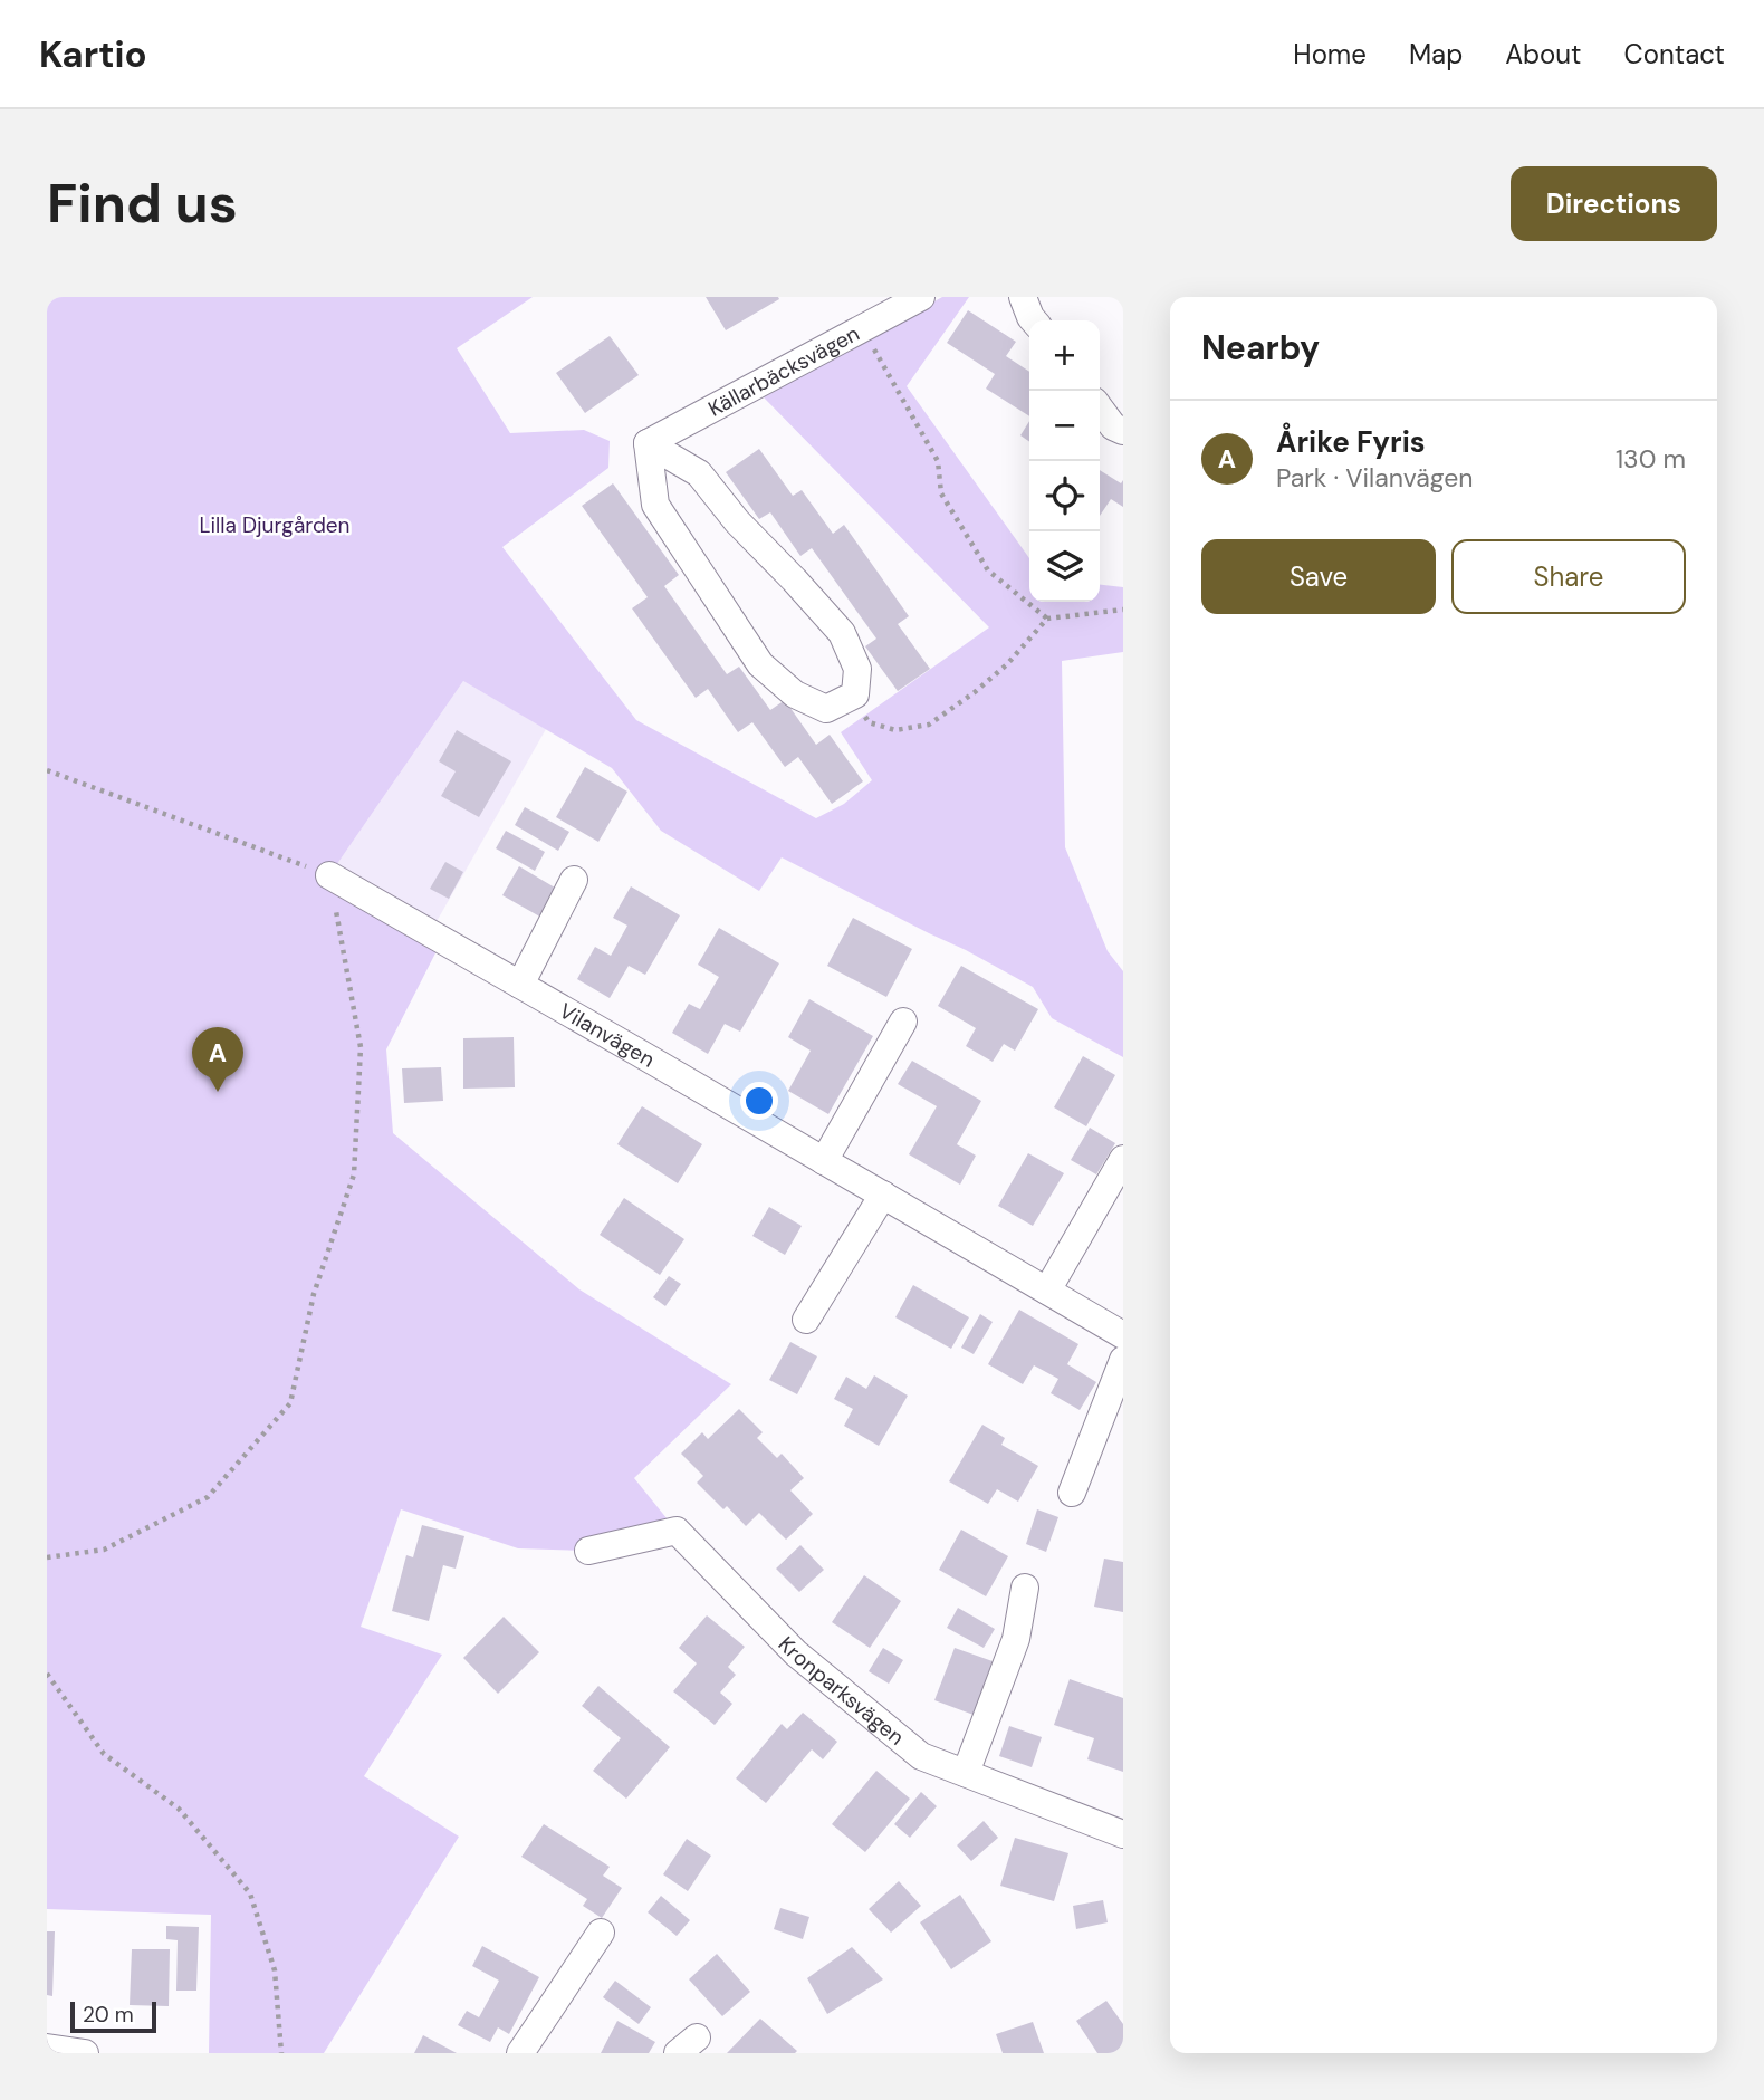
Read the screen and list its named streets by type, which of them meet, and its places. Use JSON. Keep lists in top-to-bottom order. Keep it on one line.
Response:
{"streets":{"street":["Källarbäcksvägen","Vilanvägen","Kronparksvägen"]},"parks":["Lilla Djurgården"],"scale_bar":"20 m","page":{"header":"Kartio","nav":["Home","Map","About","Contact"],"buttons":["Directions",["Save","Share"]],"title":"Find us","heading":"Nearby","map_buttons":["+","−"],"list":[{"mark":"A","name":"Årike Fyris","note":"Park · Vilanvägen","value":"130 m"}],"pins":"A","scale":"20 m"}}
